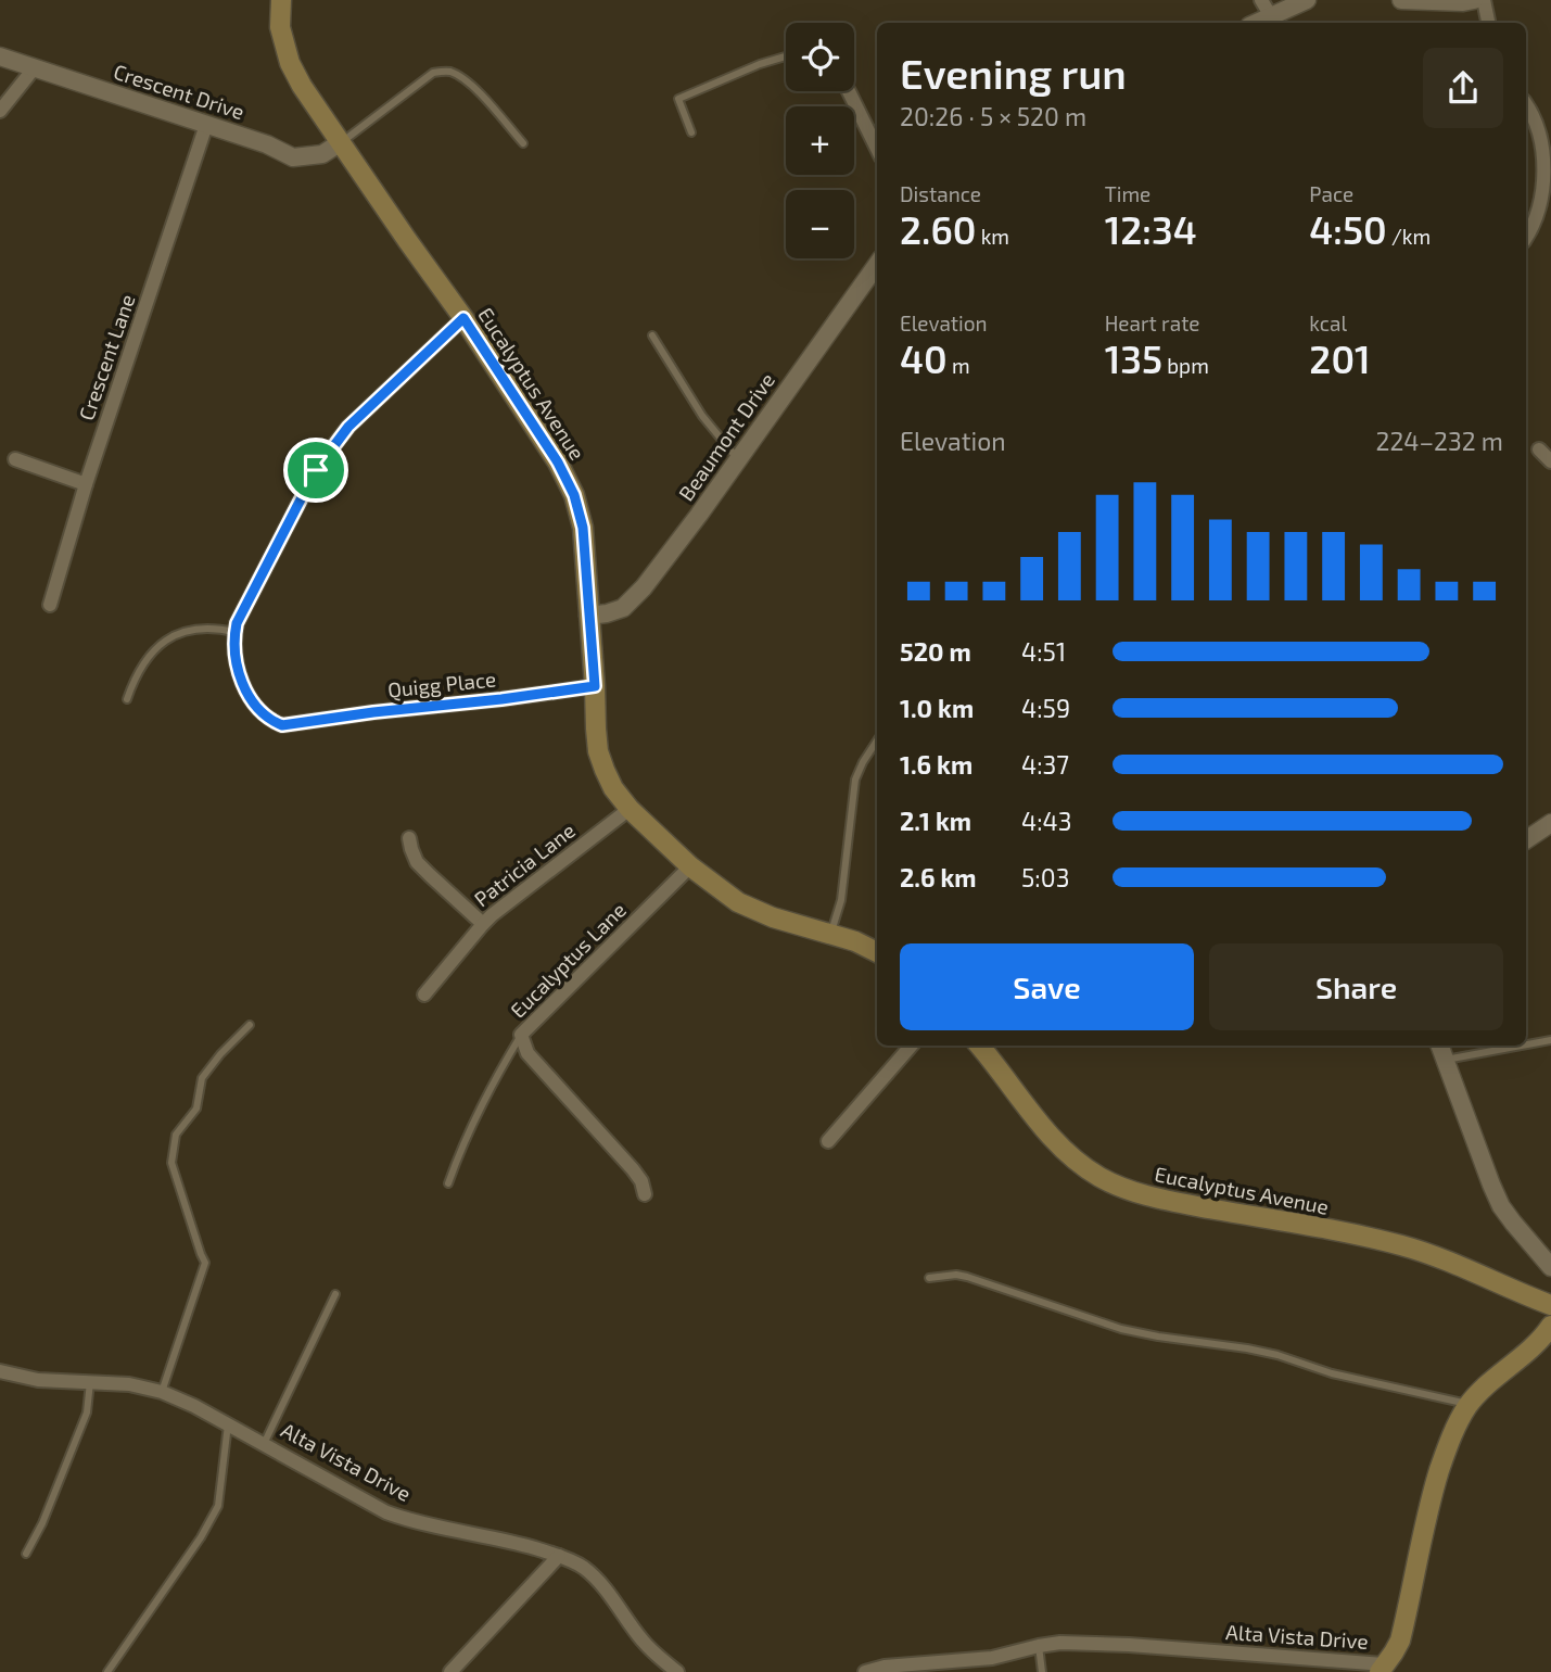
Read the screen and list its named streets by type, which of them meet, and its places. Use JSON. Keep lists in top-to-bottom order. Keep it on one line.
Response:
{"streets":{"main road":["Eucalyptus Avenue","Alta Vista Drive"],"street":["Crescent Drive","Crescent Lane","Beaumont Drive","Quigg Place","Patricia Lane","Eucalyptus Lane"]},"crossings":[["Crescent Drive","Crescent Lane"],["Crescent Drive","Eucalyptus Avenue"],["Eucalyptus Avenue","Beaumont Drive"],["Eucalyptus Avenue","Quigg Place"],["Eucalyptus Avenue","Patricia Lane"],["Eucalyptus Avenue","Eucalyptus Lane"]],"page":{"map_buttons":["+","−"],"heading":["Evening run","20:26 · 5 × 520 m"],"stats":[["Distance","2.60 km"],["Time","12:34"],["Pace","4:50 /km"],["Elevation","40 m"],["Heart rate","135 bpm"],["kcal","201"]],"chart":["Elevation","224–232 m"],"list":[{"name":"520 m","note":"4:51"},{"name":"1.0 km","note":"4:59"},{"name":"1.6 km","note":"4:37"},{"name":"2.1 km","note":"4:43"},{"name":"2.6 km","note":"5:03"}],"buttons":["Save","Share"]}}
